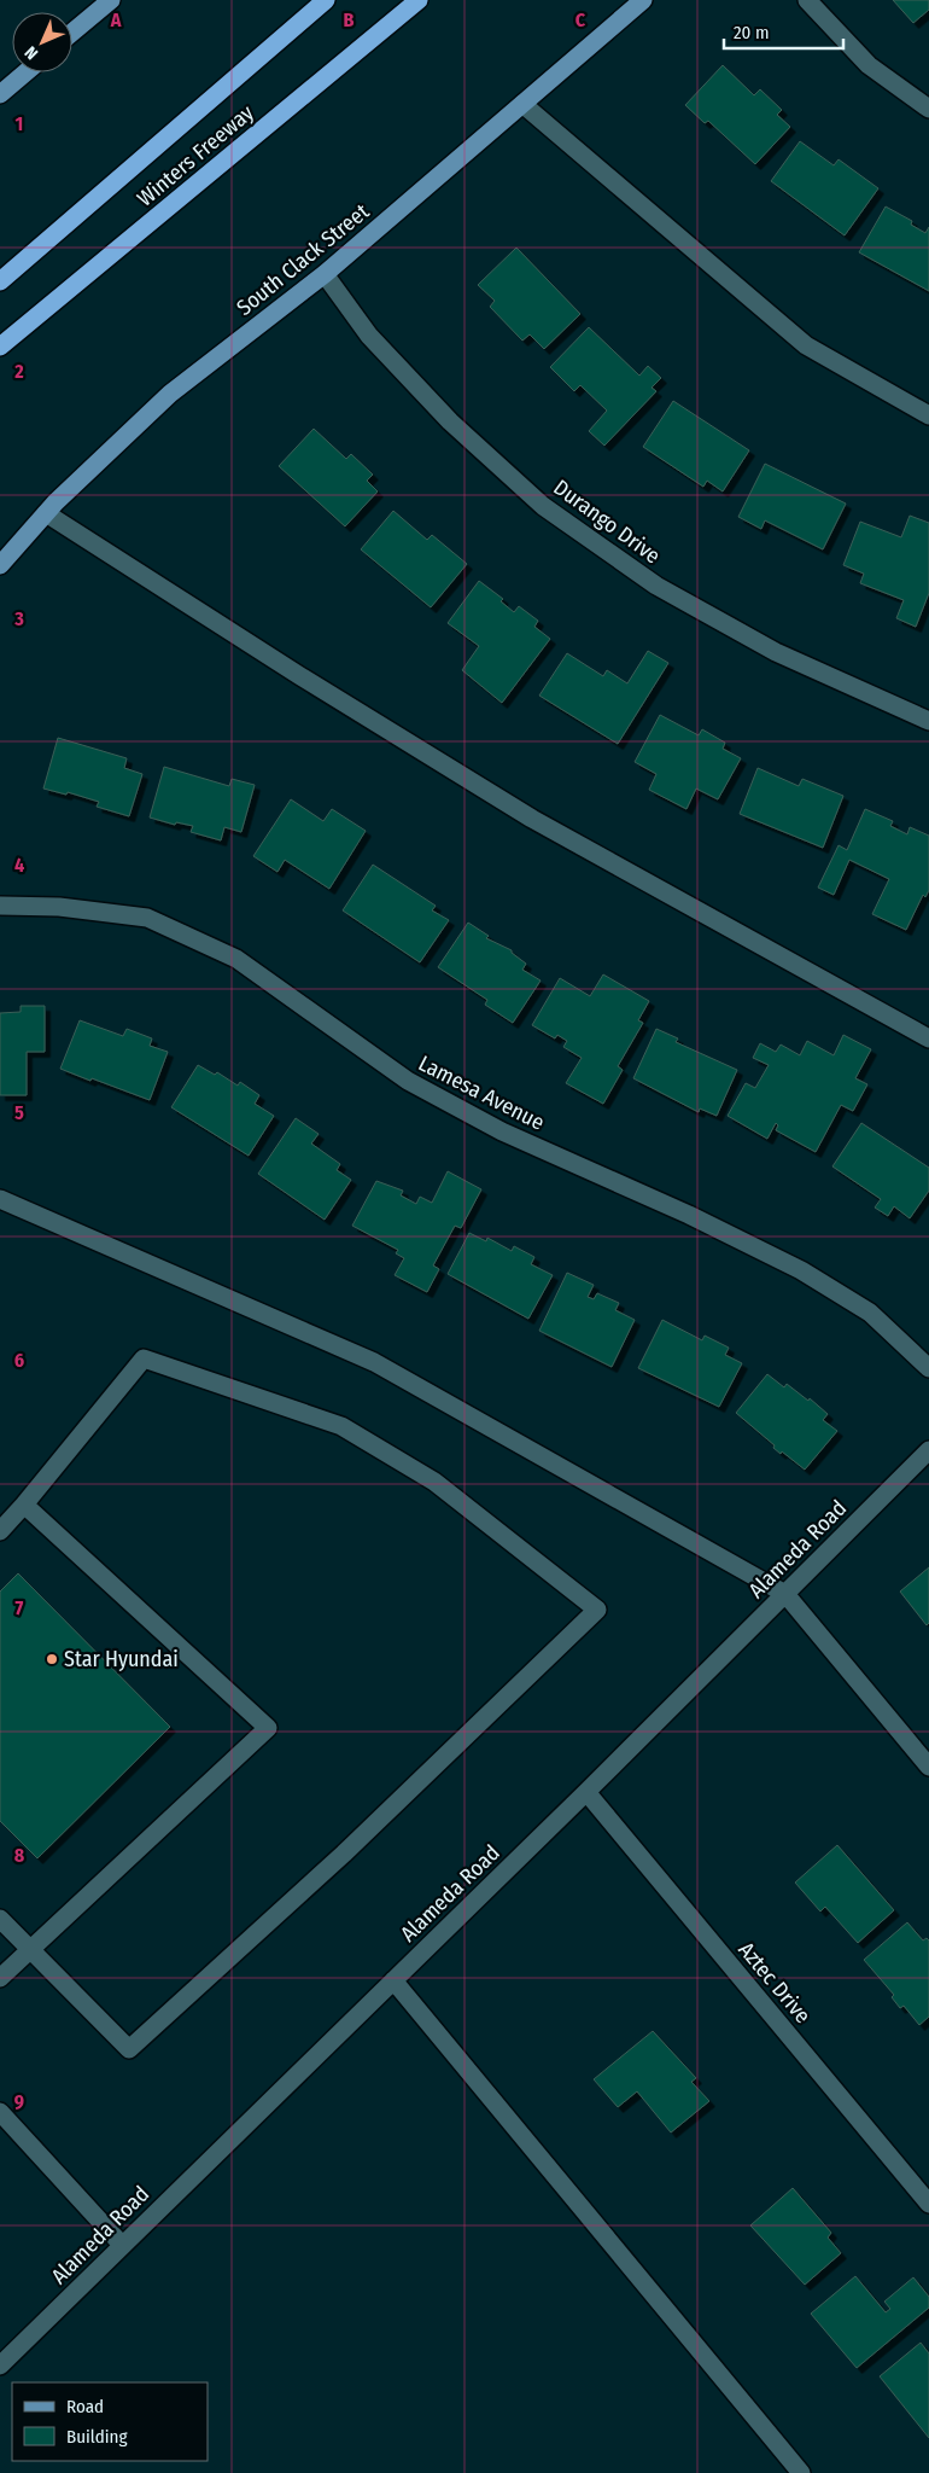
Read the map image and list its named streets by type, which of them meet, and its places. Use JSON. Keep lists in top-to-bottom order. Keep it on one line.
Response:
{"streets":{"highway":["Winters Freeway"],"main road":["South Clack Street"],"street":["Durango Drive","Lamesa Avenue","Alameda Road","Aztec Drive"]},"crossings":[["South Clack Street","Durango Drive"],["Alameda Road","Aztec Drive"]],"places":["Star Hyundai"],"legend":["Road","Building"],"scale_bar":"20 m","north":"bottom left","grid":{"columns":["A","B","C"],"rows":["1","2","3","4","5","6","7","8","9"]}}
